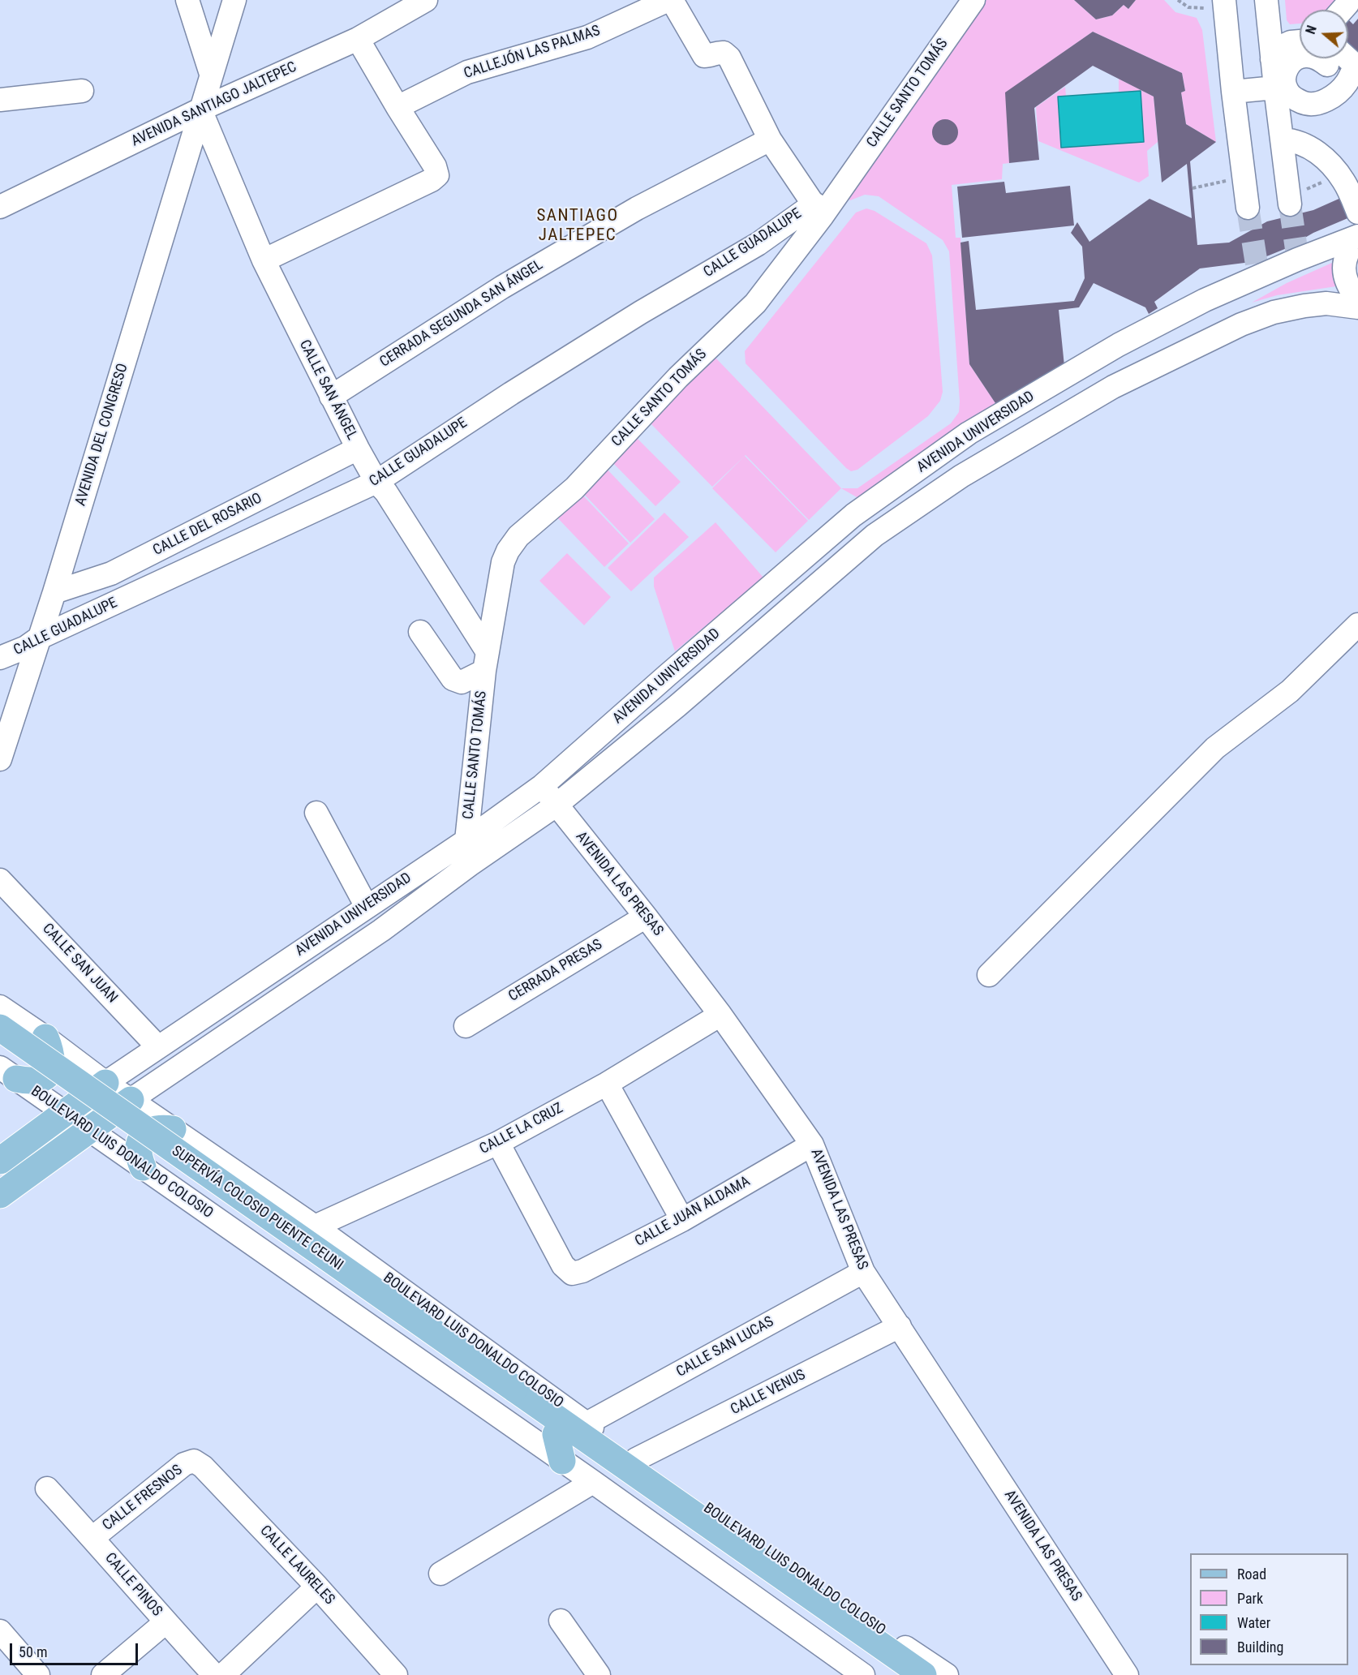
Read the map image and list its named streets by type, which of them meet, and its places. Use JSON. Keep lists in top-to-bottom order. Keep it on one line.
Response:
{"streets":{"main road":["AVENIDA UNIVERSIDAD","SUPERVÍA COLOSIO PUENTE CEUNI"],"street":["CALLEJÓN LAS PALMAS","CALLE SANTO TOMÁS","AVENIDA SANTIAGO JALTEPEC","CALLE GUADALUPE","CERRADA SEGUNDA SAN ÁNGEL","CALLE SAN ÁNGEL","AVENIDA DEL CONGRESO","CALLE DEL ROSARIO","AVENIDA LAS PRESAS","CALLE SAN JUAN","CERRADA PRESAS","CALLE LA CRUZ","BOULEVARD LUIS DONALDO COLOSIO","CALLE JUAN ALDAMA","CALLE SAN LUCAS","CALLE VENUS","CALLE FRESNOS","CALLE LAURELES","CALLE PINOS"]},"crossings":[["CALLE SANTO TOMÁS","CALLE GUADALUPE"],["CALLE SANTO TOMÁS","CALLE SAN ÁNGEL"],["CALLE SANTO TOMÁS","AVENIDA UNIVERSIDAD"],["AVENIDA SANTIAGO JALTEPEC","CALLE SAN ÁNGEL"],["AVENIDA SANTIAGO JALTEPEC","AVENIDA DEL CONGRESO"],["CALLE GUADALUPE","CALLE SAN ÁNGEL"],["CALLE GUADALUPE","AVENIDA DEL CONGRESO"],["CERRADA SEGUNDA SAN ÁNGEL","CALLE SAN ÁNGEL"],["CALLE SAN ÁNGEL","AVENIDA DEL CONGRESO"],["CALLE SAN ÁNGEL","CALLE DEL ROSARIO"],["AVENIDA UNIVERSIDAD","AVENIDA LAS PRESAS"],["AVENIDA UNIVERSIDAD","CALLE SAN JUAN"],["AVENIDA UNIVERSIDAD","BOULEVARD LUIS DONALDO COLOSIO"],["AVENIDA DEL CONGRESO","CALLE DEL ROSARIO"],["AVENIDA LAS PRESAS","CERRADA PRESAS"],["AVENIDA LAS PRESAS","CALLE LA CRUZ"],["AVENIDA LAS PRESAS","CALLE JUAN ALDAMA"],["AVENIDA LAS PRESAS","CALLE SAN LUCAS"],["AVENIDA LAS PRESAS","CALLE VENUS"],["CALLE LA CRUZ","BOULEVARD LUIS DONALDO COLOSIO"],["CALLE LA CRUZ","CALLE JUAN ALDAMA"],["BOULEVARD LUIS DONALDO COLOSIO","CALLE SAN LUCAS"],["BOULEVARD LUIS DONALDO COLOSIO","CALLE VENUS"],["CALLE FRESNOS","CALLE LAURELES"],["CALLE FRESNOS","CALLE PINOS"]],"districts":["SANTIAGO JALTEPEC"],"legend":["Road","Park","Water","Building"],"scale_bar":"50 m","north":"left"}
